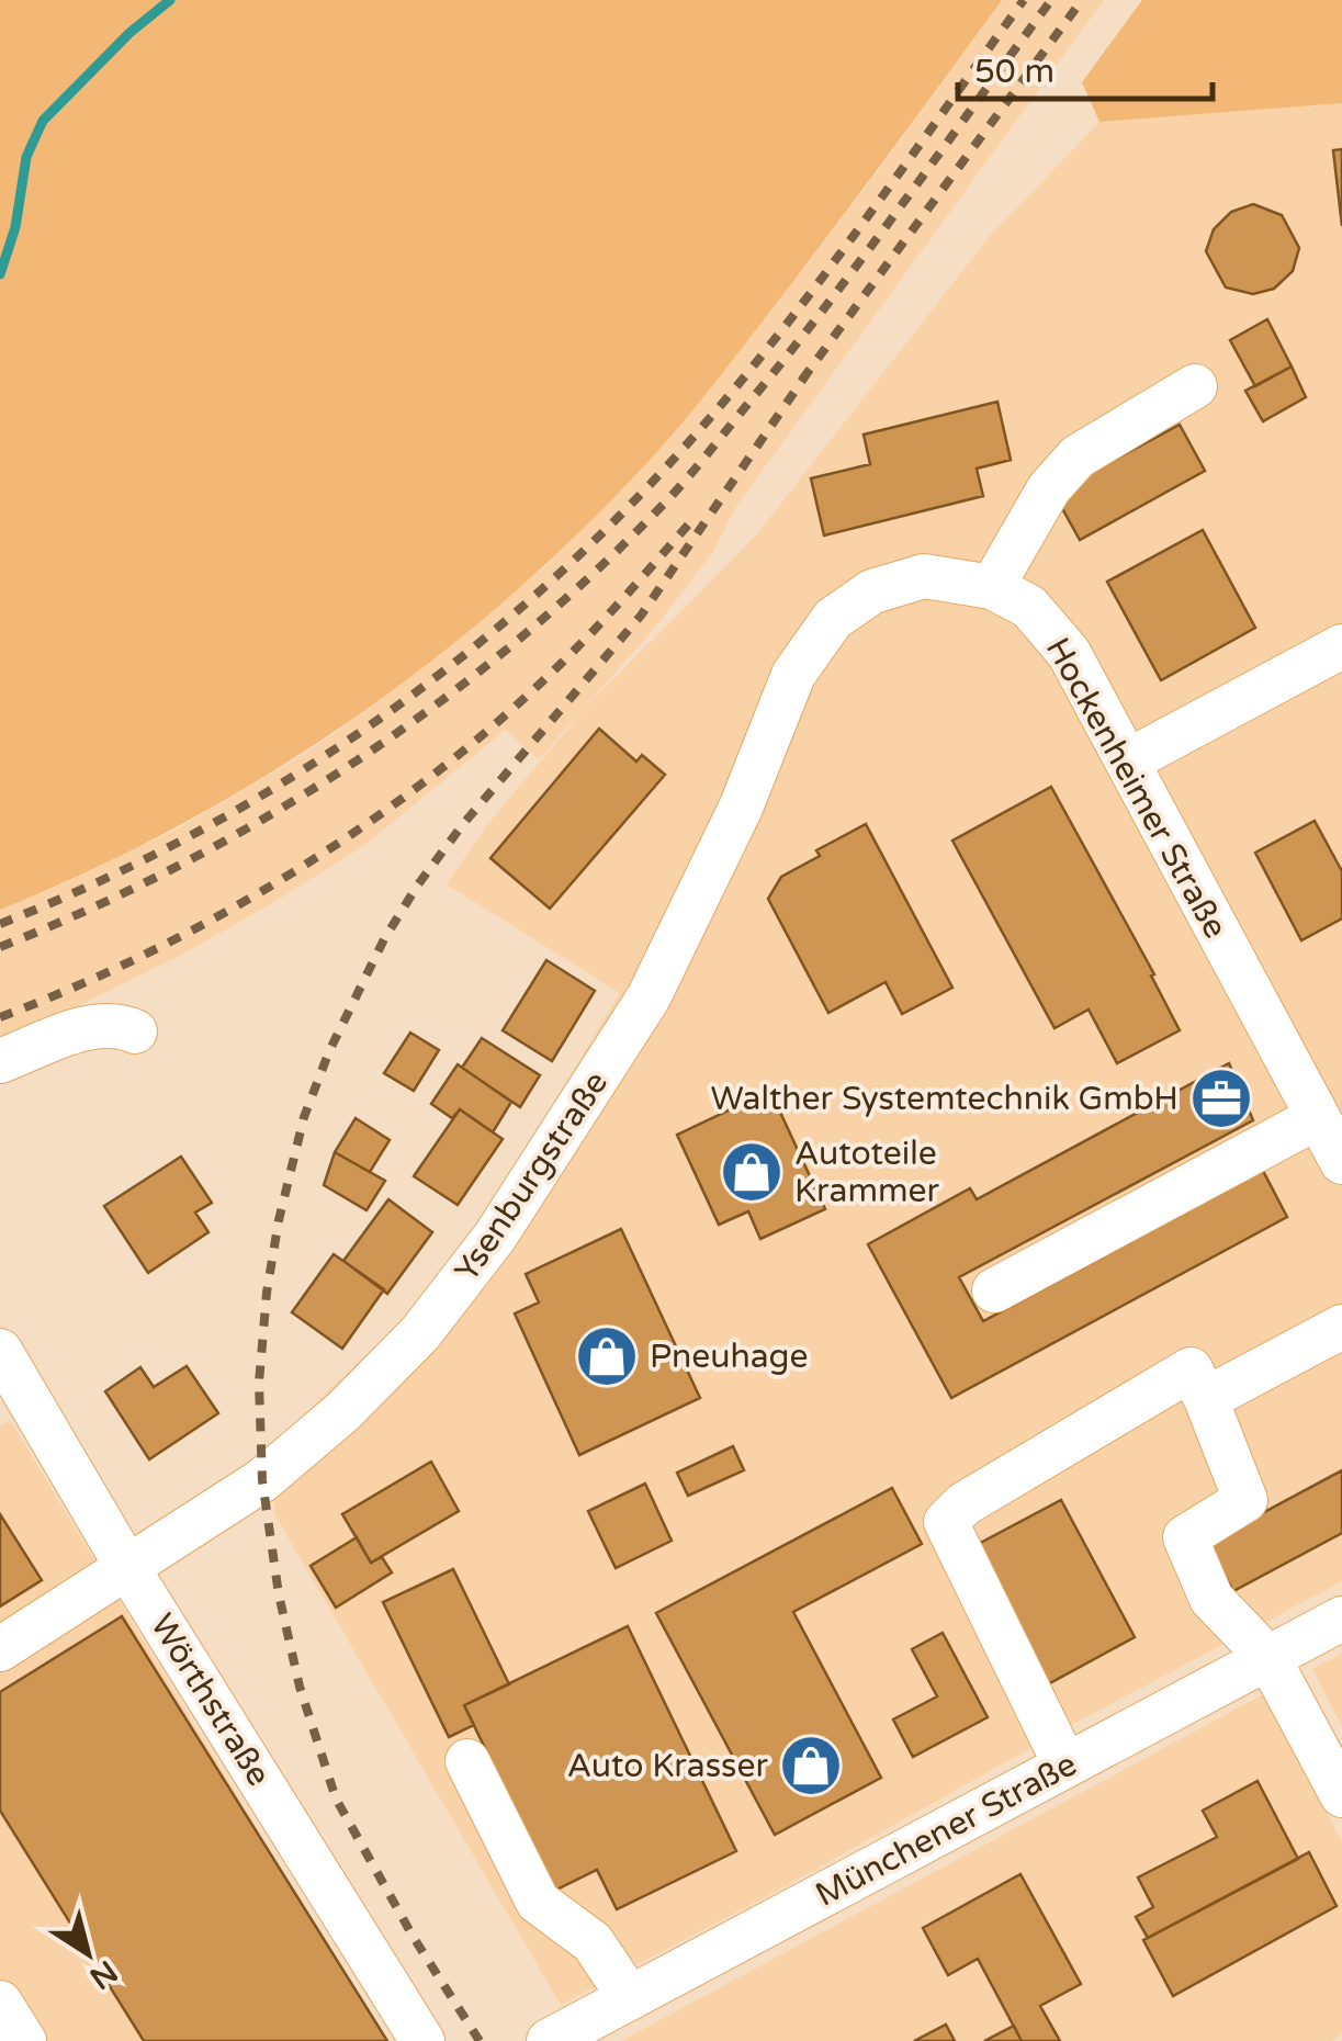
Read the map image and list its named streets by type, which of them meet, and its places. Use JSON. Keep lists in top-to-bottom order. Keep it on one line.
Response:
{"streets":{"street":["Hockenheimer Straße","Ysenburgstraße","Wörthstraße","Münchener Straße"]},"crossings":[["Hockenheimer Straße","Ysenburgstraße"],["Ysenburgstraße","Wörthstraße"]],"places":{"office":["Walther Systemtechnik GmbH"],"shop":["Autoteile Krammer","Pneuhage","Auto Krasser"]},"scale_bar":"50 m","north":"bottom right"}
